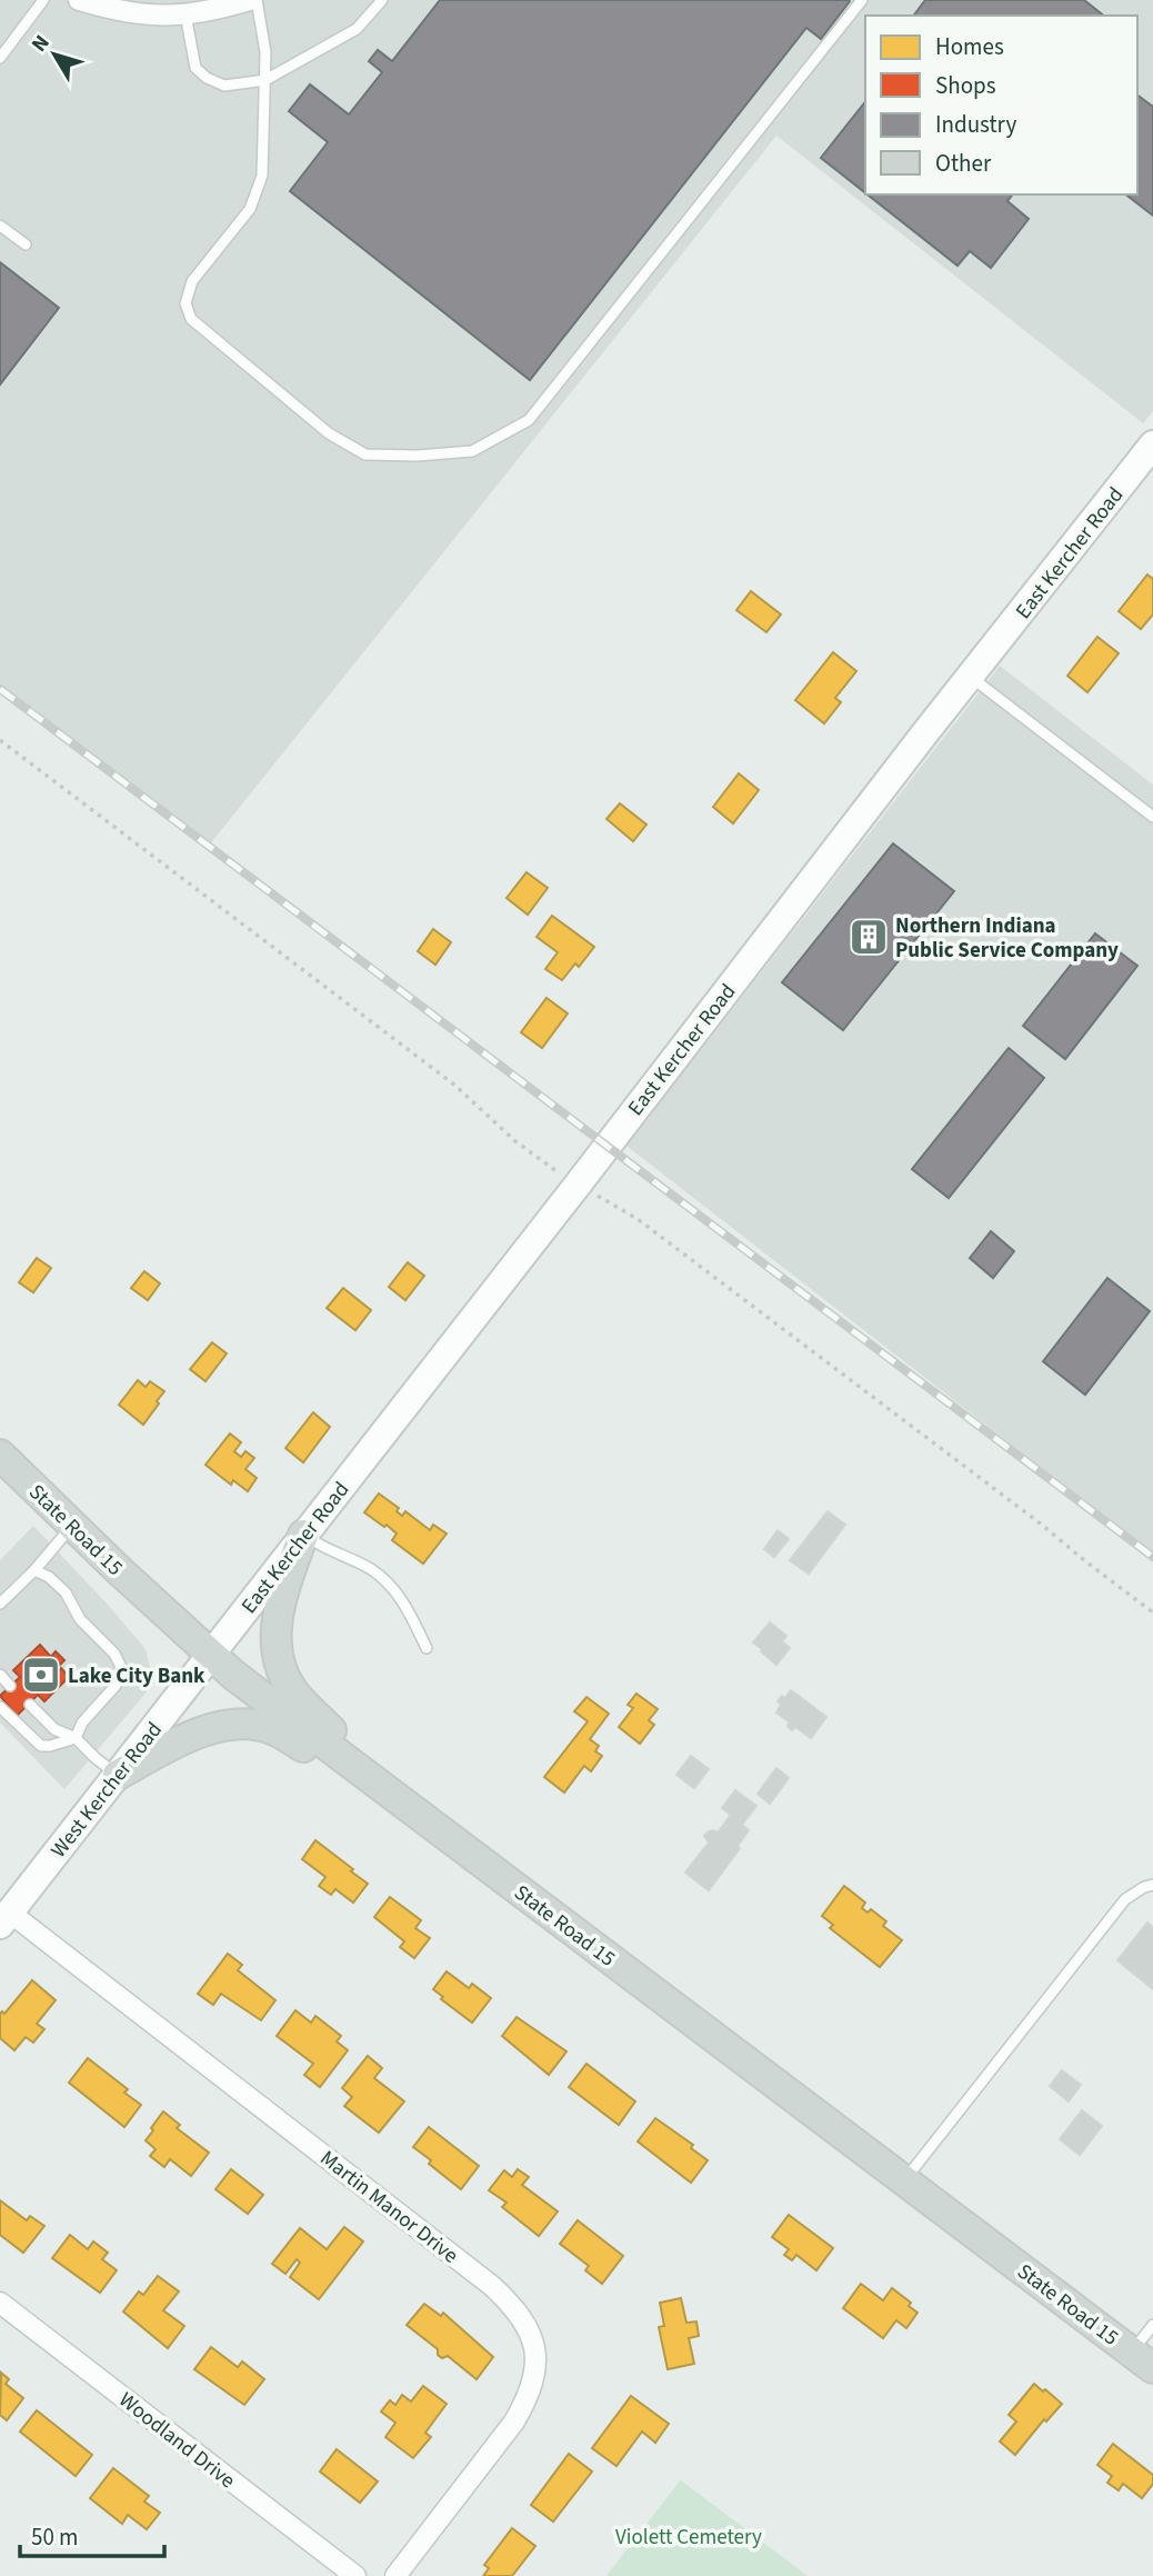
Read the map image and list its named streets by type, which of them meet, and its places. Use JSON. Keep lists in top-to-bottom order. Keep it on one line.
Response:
{"streets":{"main road":["East Kercher Road","State Road 15","West Kercher Road"],"street":["Martin Manor Drive","Woodland Drive"]},"crossings":[["East Kercher Road","State Road 15"],["East Kercher Road","West Kercher Road"],["State Road 15","West Kercher Road"],["West Kercher Road","Martin Manor Drive"]],"parks":["Violett Cemetery"],"places":{"building":["Northern Indiana Public Service Company"],"bank":["Lake City Bank"]},"legend":["Homes","Shops","Industry","Other"],"scale_bar":"50 m","north":"top left"}
